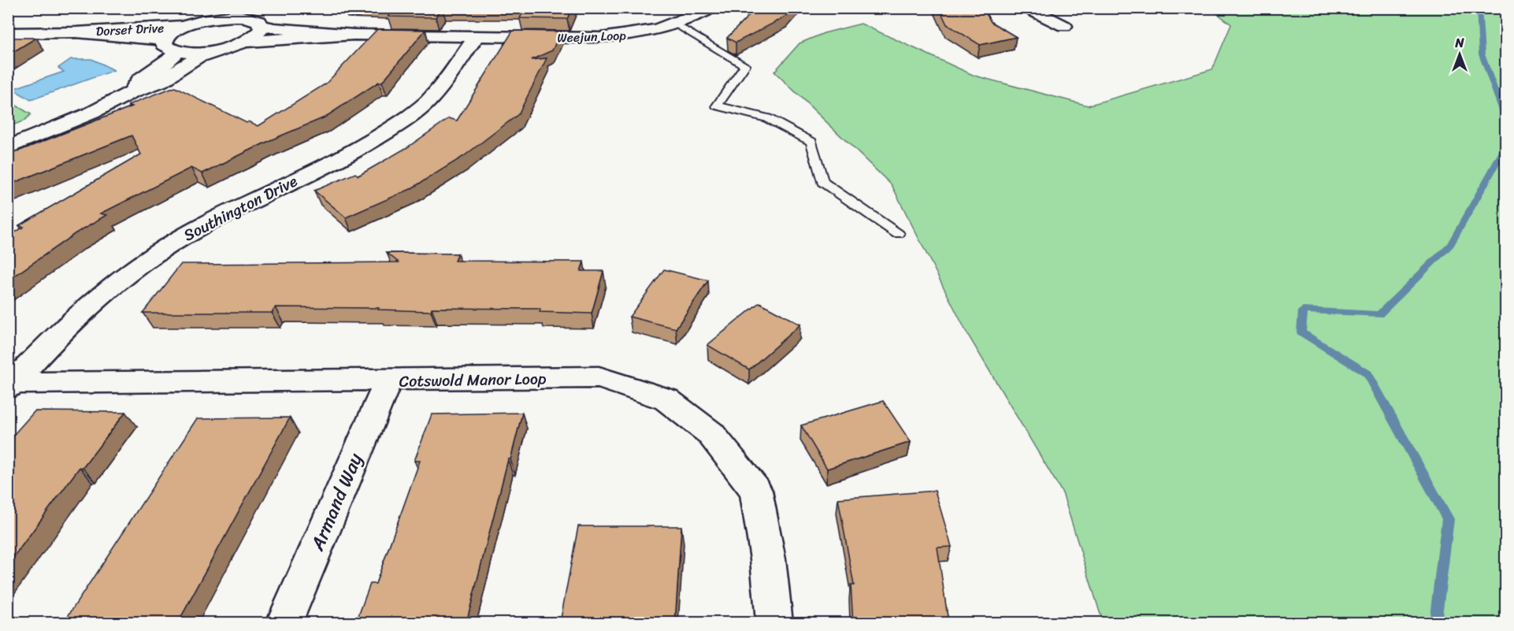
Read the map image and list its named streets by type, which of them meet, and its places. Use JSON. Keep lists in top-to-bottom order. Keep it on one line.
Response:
{"streets":{"street":["Dorset Drive","Weejun Loop","Southington Drive","Cotswold Manor Loop","Armand Way"]},"crossings":[["Weejun Loop","Southington Drive"],["Southington Drive","Cotswold Manor Loop"],["Cotswold Manor Loop","Armand Way"]],"north":"top"}
